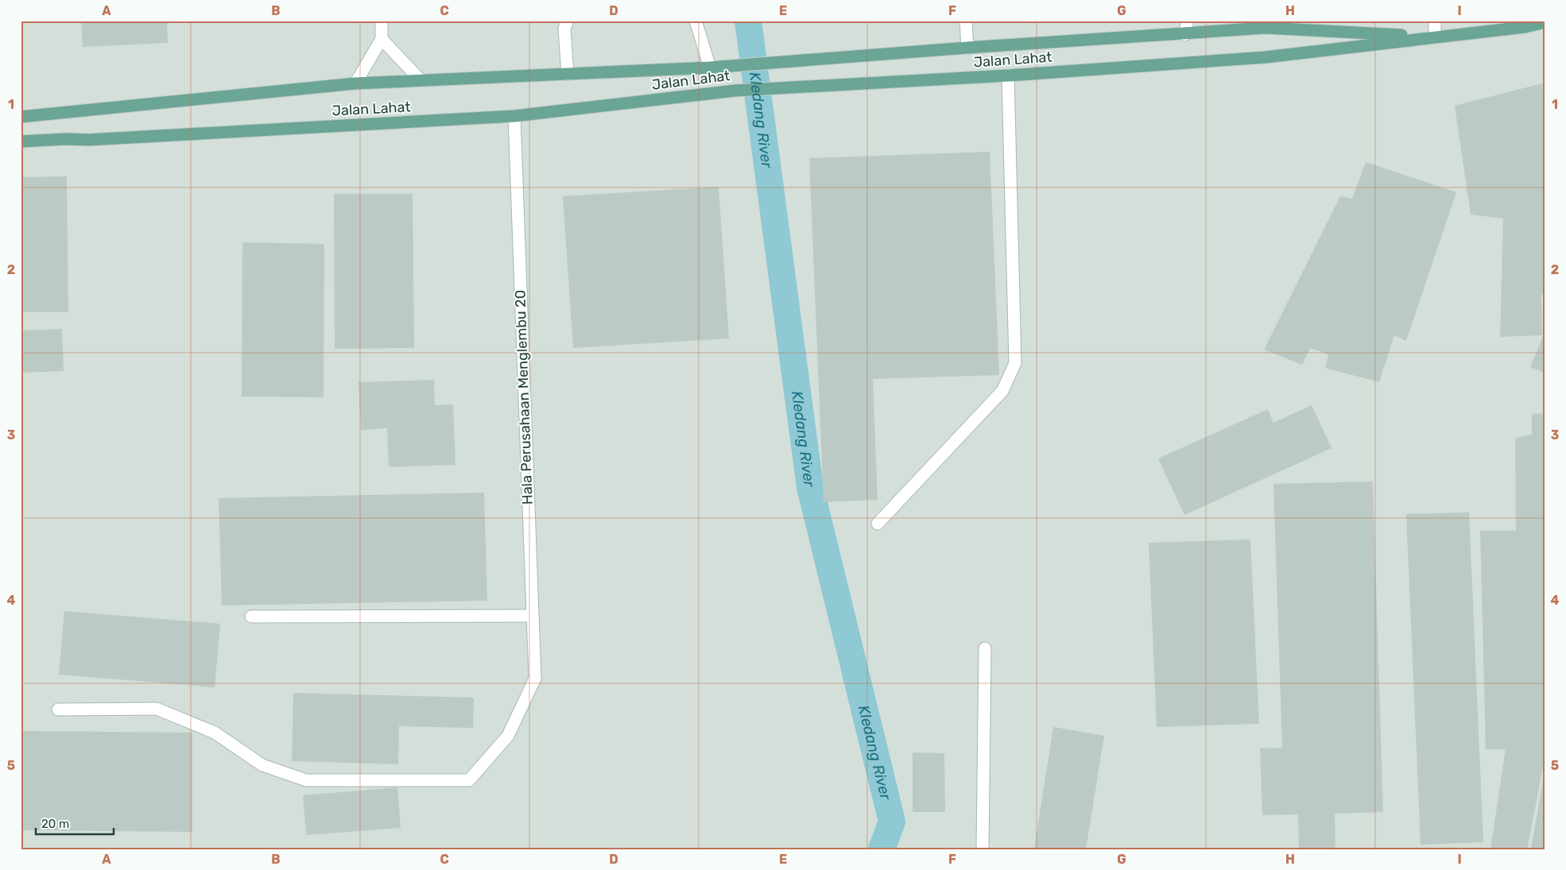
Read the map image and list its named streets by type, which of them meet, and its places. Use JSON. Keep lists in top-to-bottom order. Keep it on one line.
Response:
{"streets":{"main road":["Jalan Lahat"],"street":["Hala Perusahaan Menglembu 20"]},"crossings":[["Jalan Lahat","Hala Perusahaan Menglembu 20"]],"water":["Kledang River"],"scale_bar":"20 m","grid":{"columns":["A","B","C","D","E","F","G","H","I"],"rows":["1","2","3","4","5"]}}
